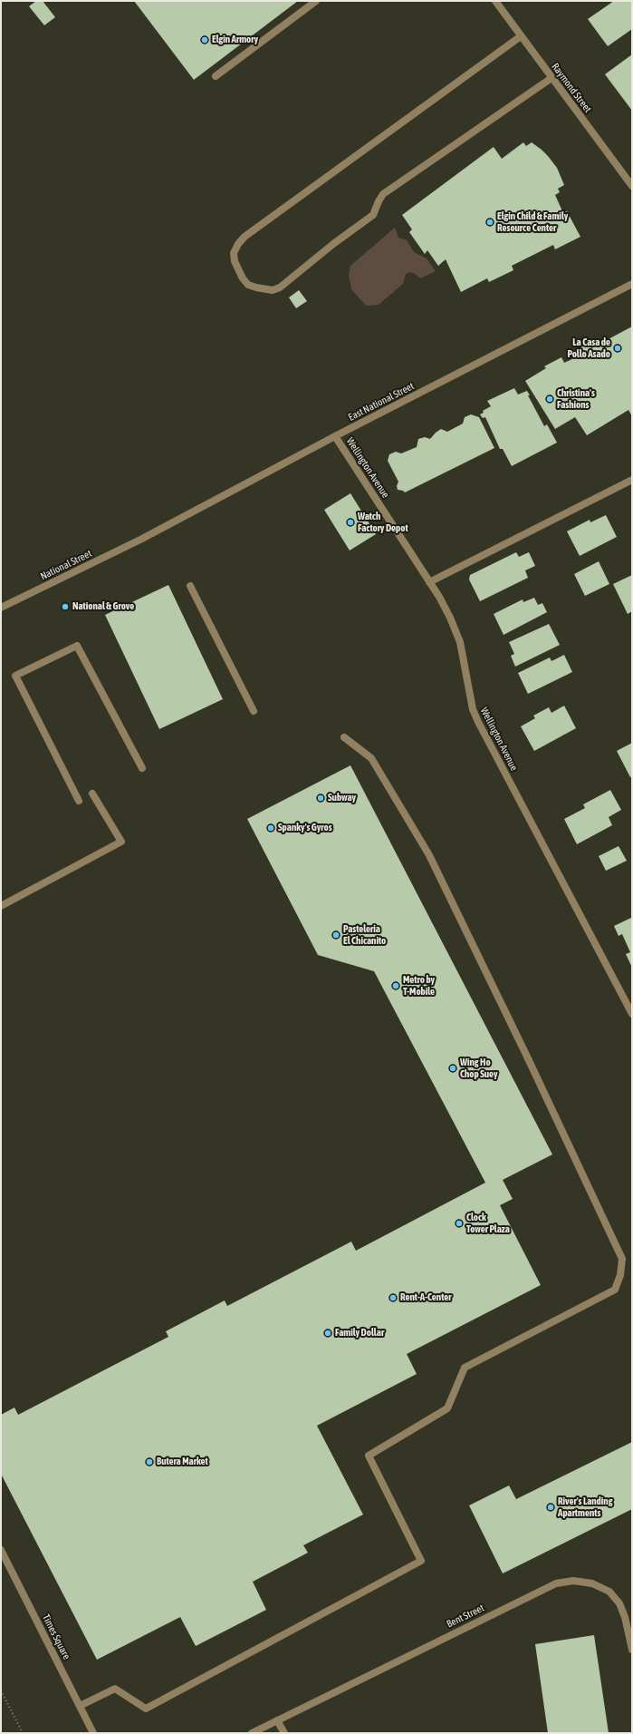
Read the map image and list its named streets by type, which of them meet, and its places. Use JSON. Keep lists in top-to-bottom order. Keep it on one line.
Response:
{"streets":{"street":["Raymond Street","East National Street","Wellington Avenue","National Street","Bent Street","Times Square"]},"crossings":[["East National Street","Wellington Avenue"],["East National Street","National Street"]],"places":["Elgin Armory","Elgin Child & Family Resource Center","La Casa de Pollo Asado","Christina's Fashions","Watch Factory Depot","National & Grove","Subway","Spanky's Gyros","Pasteleria El Chicanito","Metro by T-Mobile","Wing Ho Chop Suey","Clock Tower Plaza","Rent-A-Center","Family Dollar","Butera Market","River's Landing Apartments"]}
